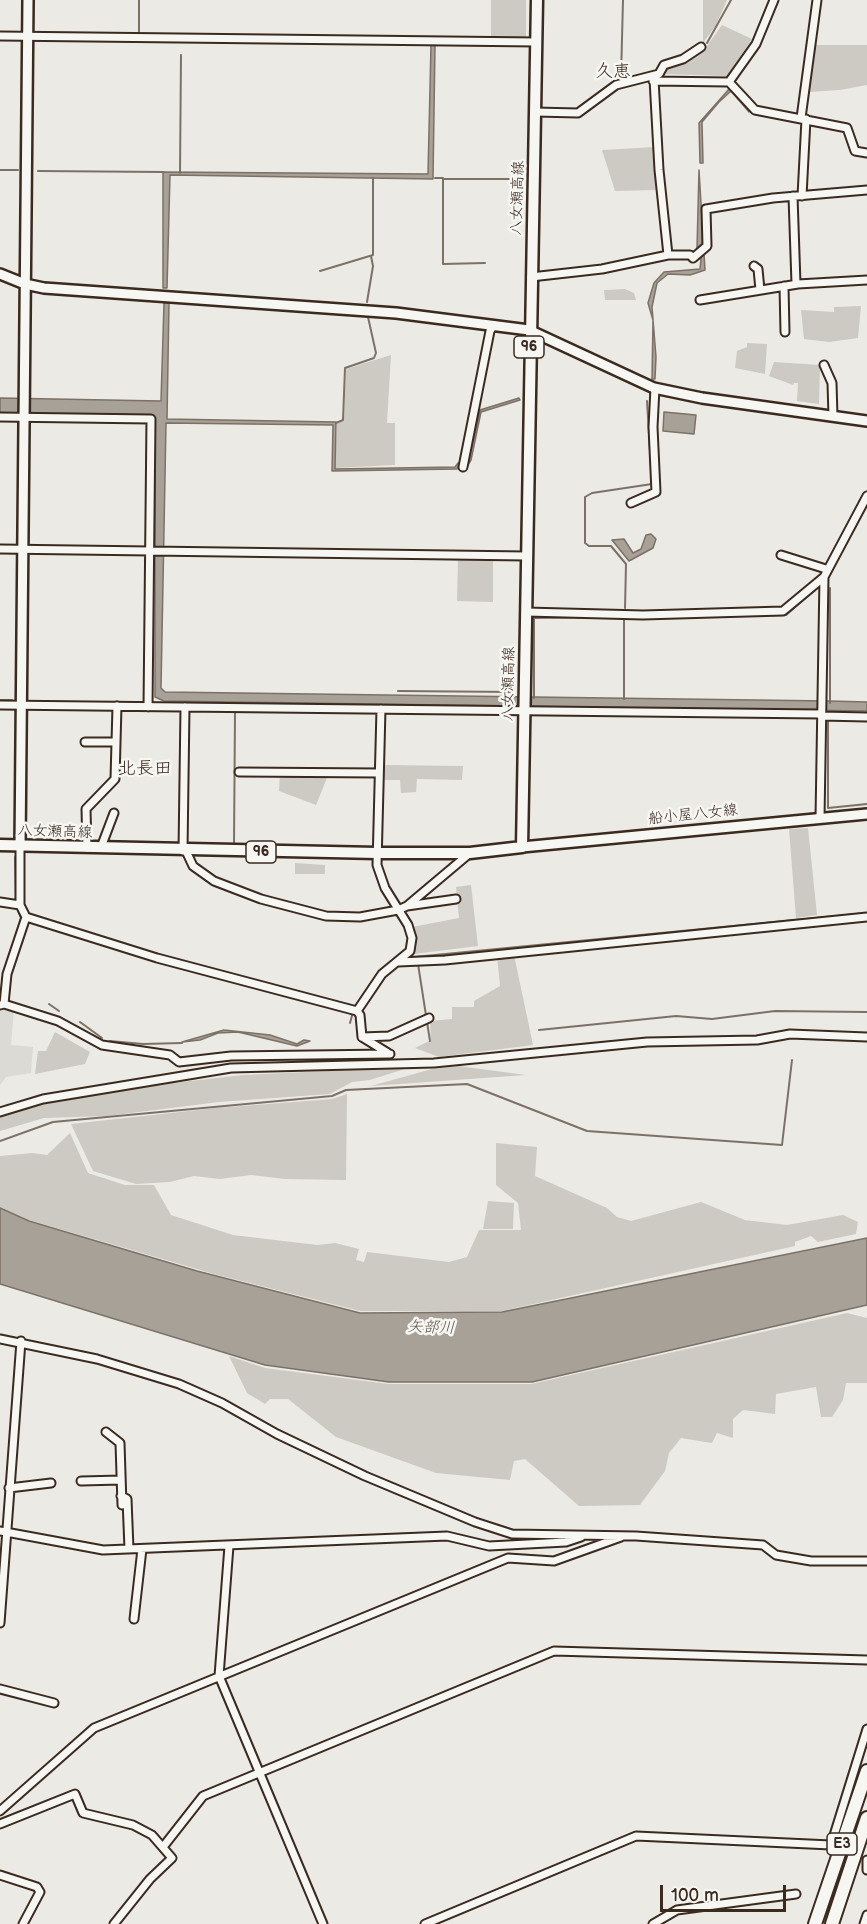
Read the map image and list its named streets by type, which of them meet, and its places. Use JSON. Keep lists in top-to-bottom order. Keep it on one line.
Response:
{"streets":{"highway":["E3"],"main road":["八女瀬高線","96"],"street":["船小屋八女線"]},"crossings":[["八女瀬高線","船小屋八女線"]],"districts":["久恵","北長田"],"water":["矢部川"],"scale_bar":"100 m"}
